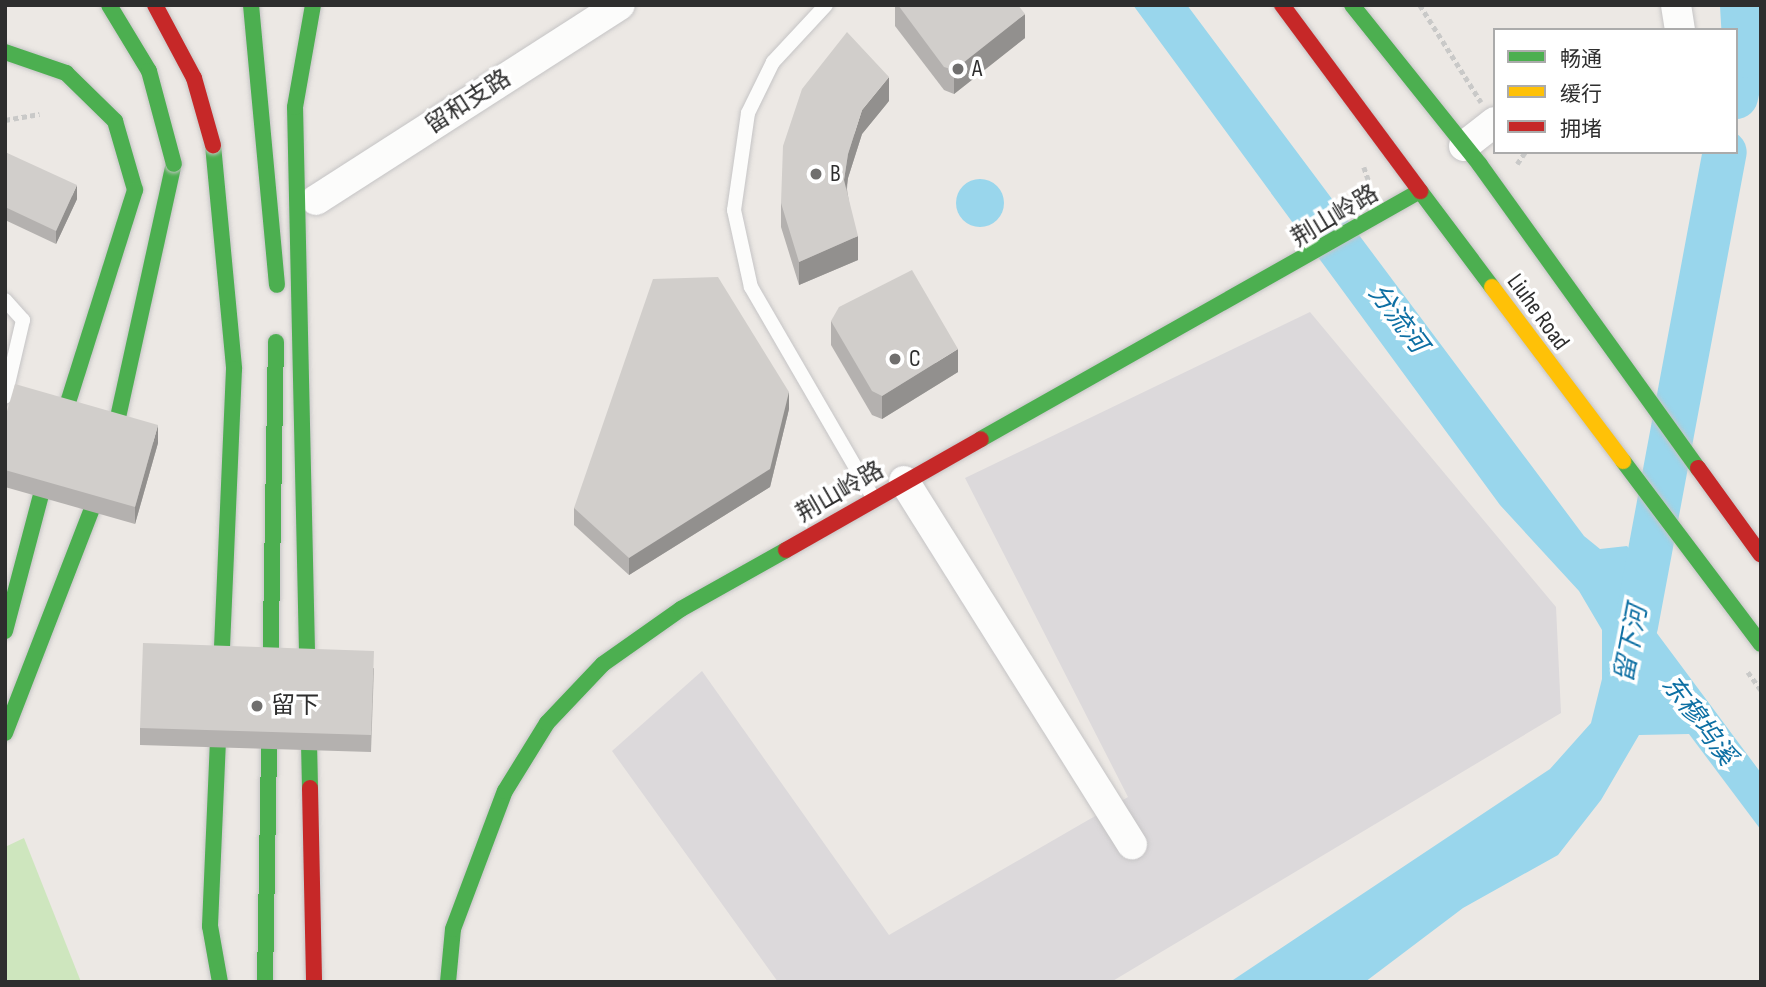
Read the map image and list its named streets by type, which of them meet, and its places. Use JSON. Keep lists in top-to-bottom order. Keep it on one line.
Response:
{"streets":{"main road":["荆山岭路","Liuhe Road"],"street":["留和支路"]},"crossings":[["荆山岭路","Liuhe Road"]],"water":["分流河","留下河","东穆坞溪"],"places":["A","B","C","留下"],"legend":["畅通","缓行","拥堵"]}
